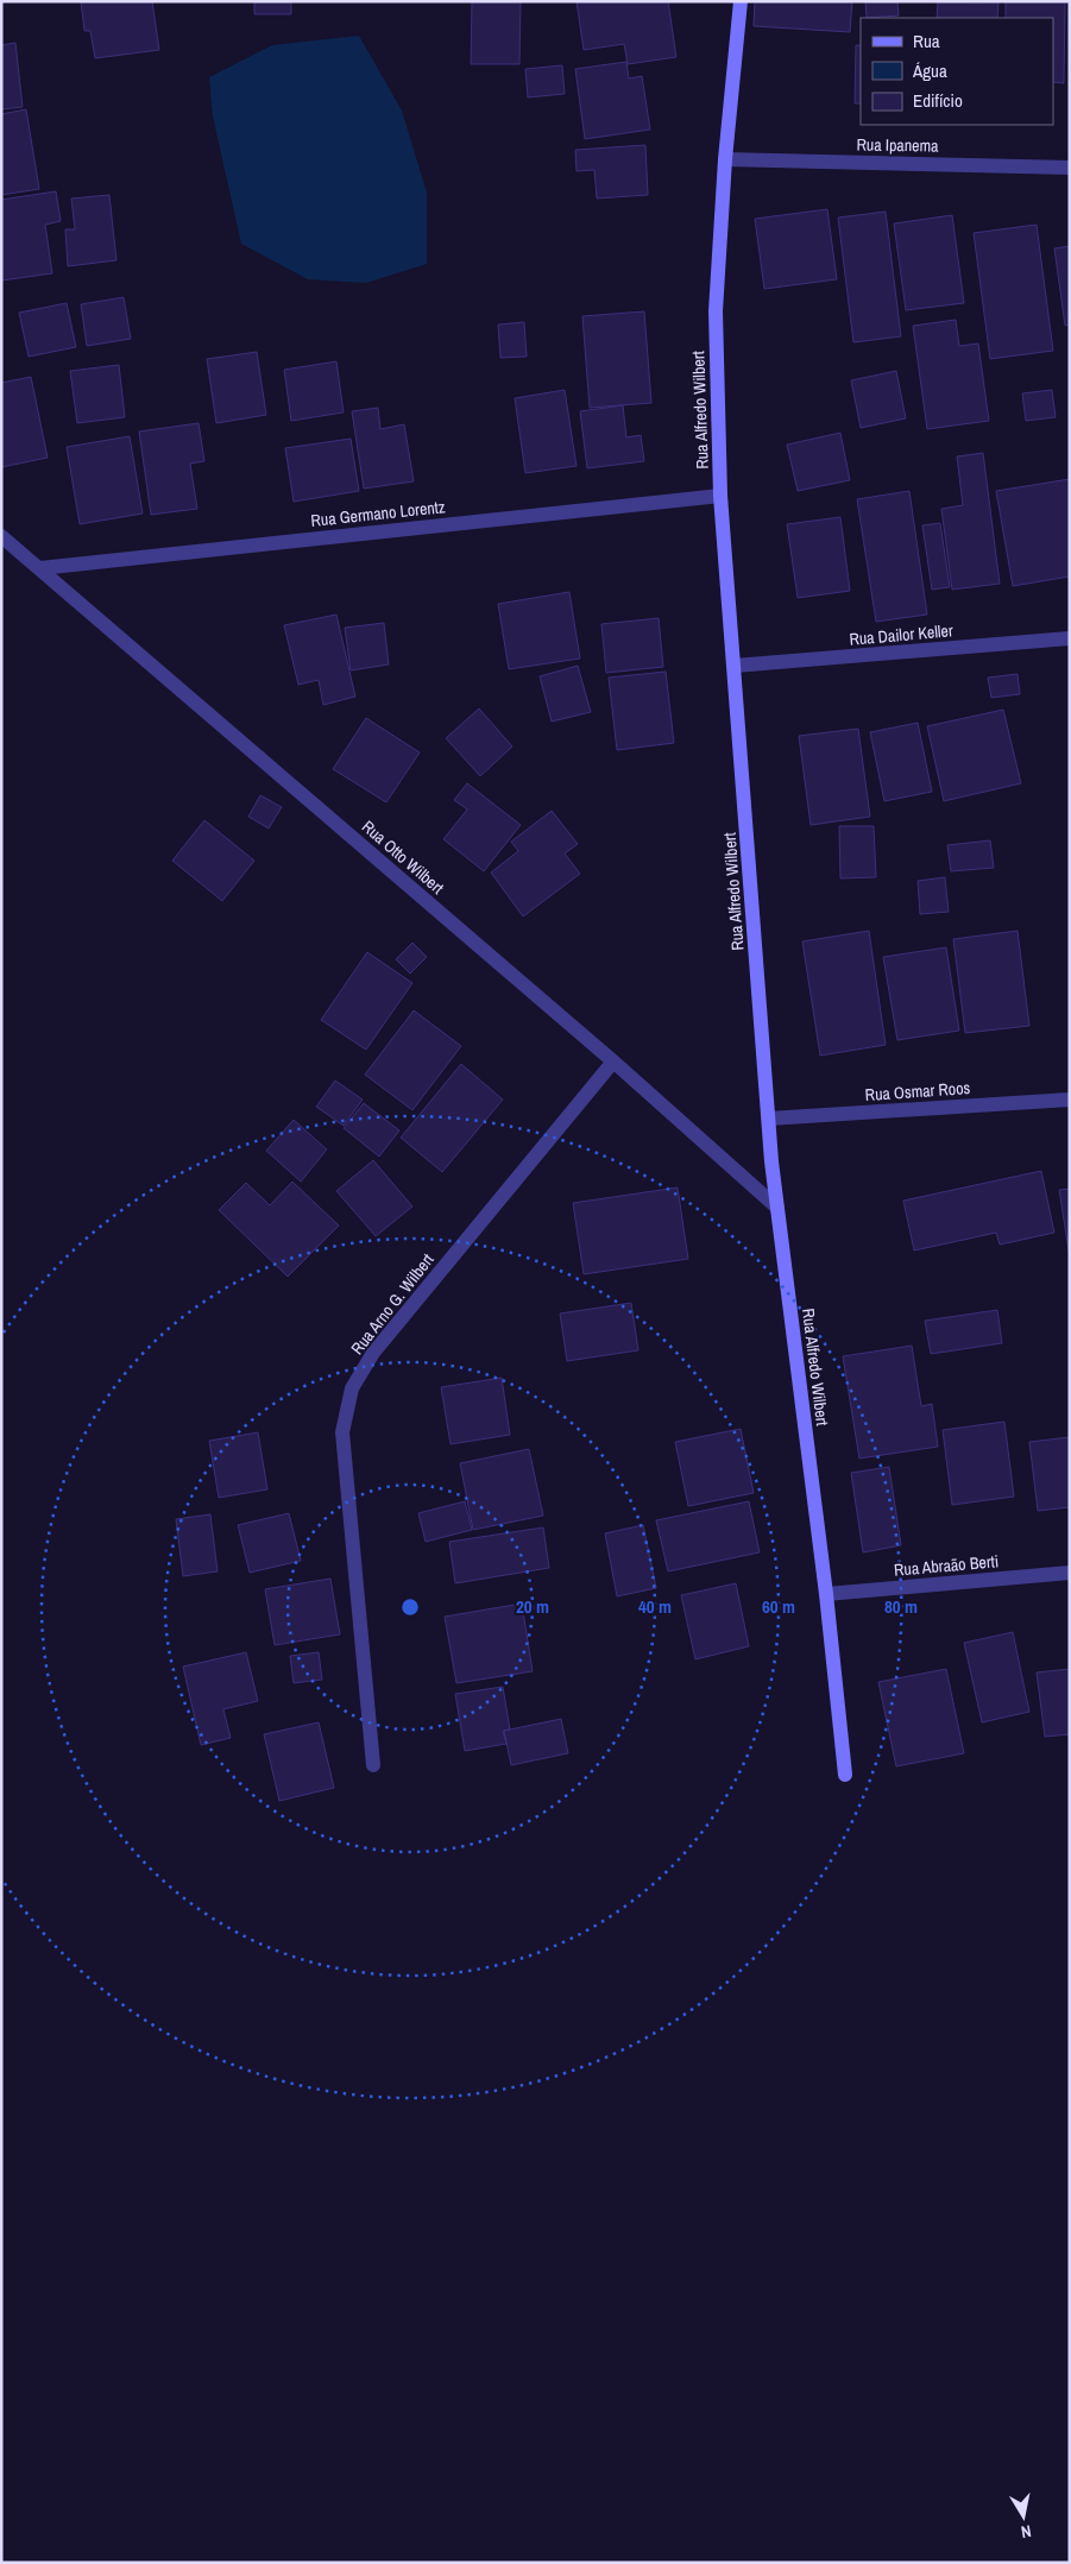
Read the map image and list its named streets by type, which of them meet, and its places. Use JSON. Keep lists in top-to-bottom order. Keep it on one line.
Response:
{"streets":{"street":["Rua Ipanema","Rua Alfredo Wilbert","Rua Germano Lorentz","Rua Dailor Keller","Rua Otto Wilbert","Rua Osmar Roos","Rua Arno G. Wilbert","Rua Abraão Berti"]},"crossings":[["Rua Ipanema","Rua Alfredo Wilbert"],["Rua Alfredo Wilbert","Rua Germano Lorentz"],["Rua Alfredo Wilbert","Rua Dailor Keller"],["Rua Alfredo Wilbert","Rua Otto Wilbert"],["Rua Alfredo Wilbert","Rua Osmar Roos"],["Rua Alfredo Wilbert","Rua Abraão Berti"],["Rua Germano Lorentz","Rua Otto Wilbert"],["Rua Otto Wilbert","Rua Arno G. Wilbert"]],"legend":["Rua","Água","Edifício"],"north":"bottom","rings":["20 m","40 m","60 m","80 m"]}
